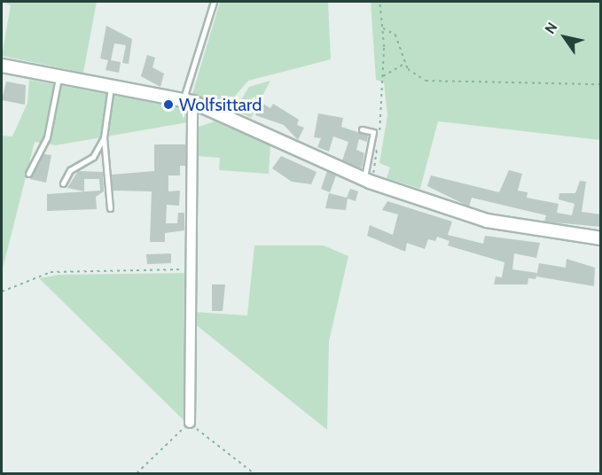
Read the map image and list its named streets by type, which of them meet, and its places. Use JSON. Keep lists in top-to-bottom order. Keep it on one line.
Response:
{"places":["Wolfsittard"],"north":"top left"}
